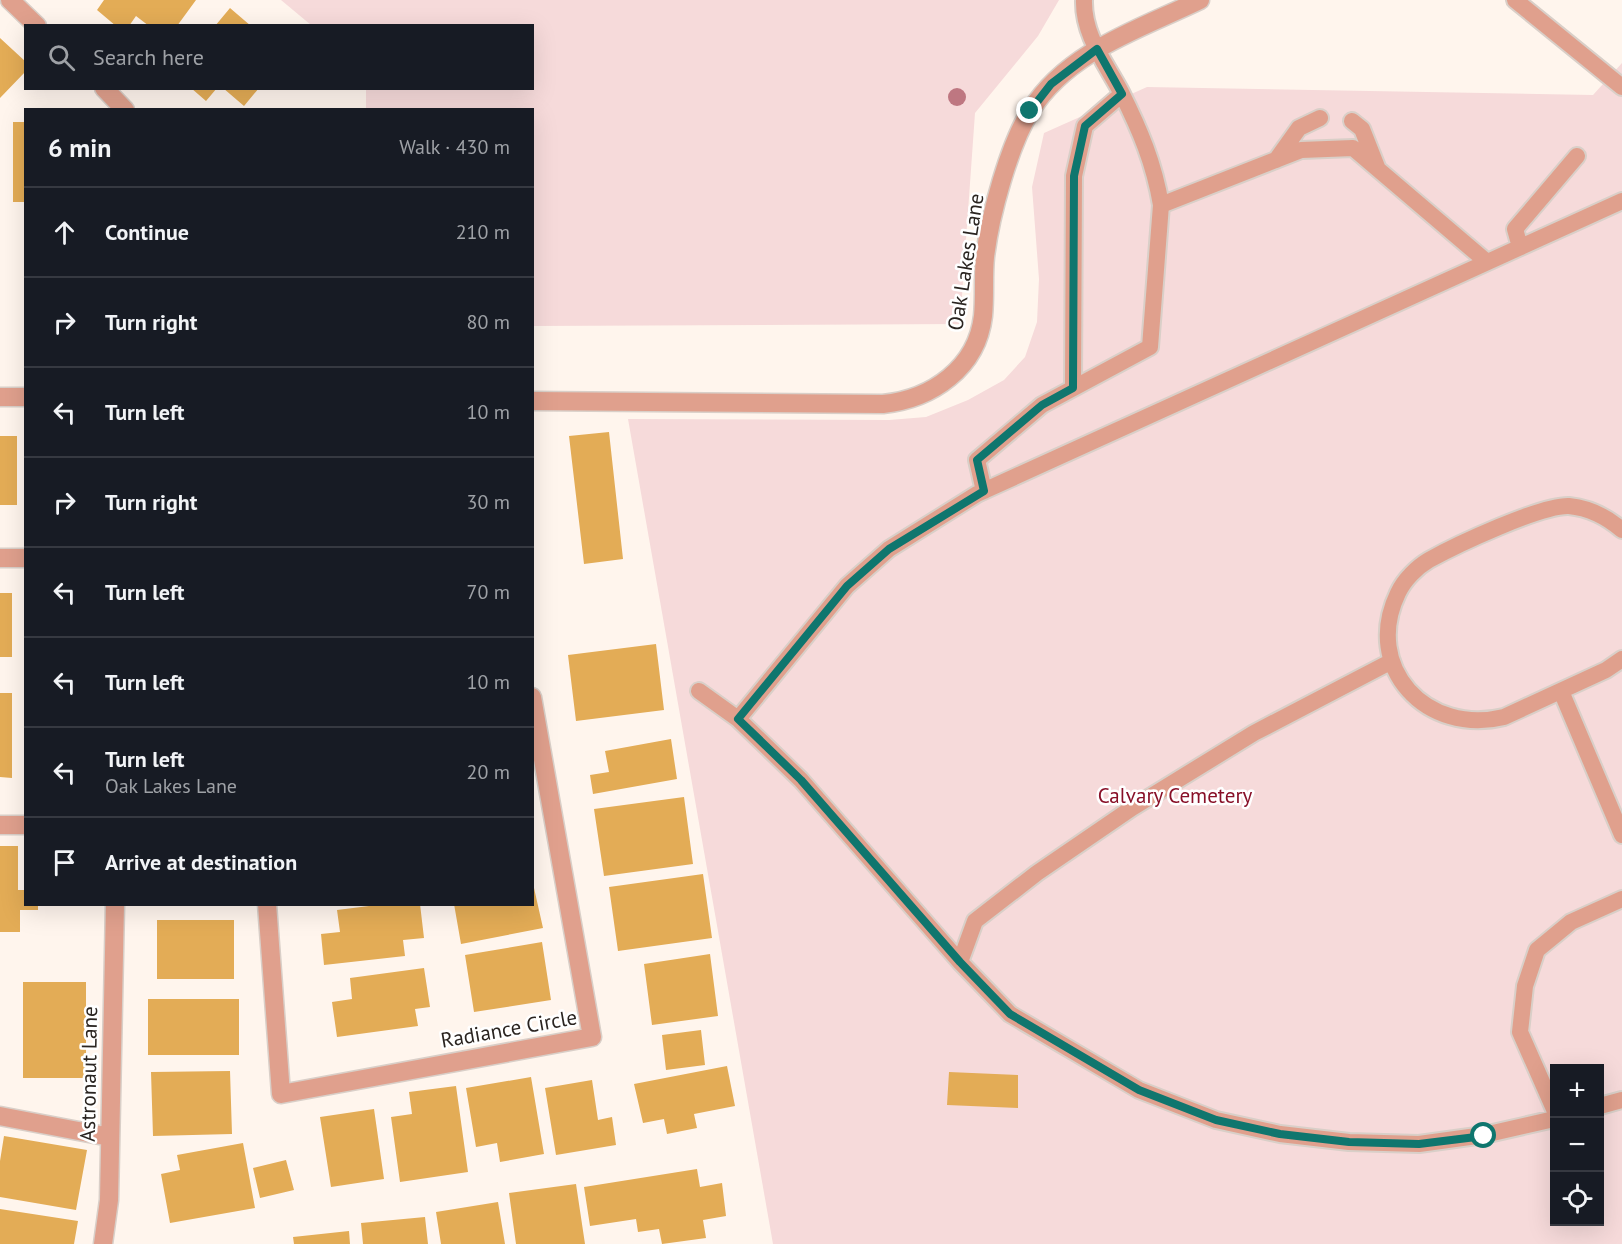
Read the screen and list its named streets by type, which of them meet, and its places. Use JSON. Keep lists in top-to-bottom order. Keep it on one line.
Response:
{"streets":{"street":["Oak Lakes Lane","Radiance Circle","Astronaut Lane"]},"parks":["Calvary Cemetery"],"page":{"search":"Search here","heading":["6 min","Walk · 430 m"],"list":[["Continue","210 m"],["Turn right","80 m"],["Turn left","10 m"],["Turn right","30 m"],["Turn left","70 m"],["Turn left","10 m"],["Turn left","Oak Lakes Lane","20 m"],"Arrive at destination"],"map_buttons":["+","−"]}}
